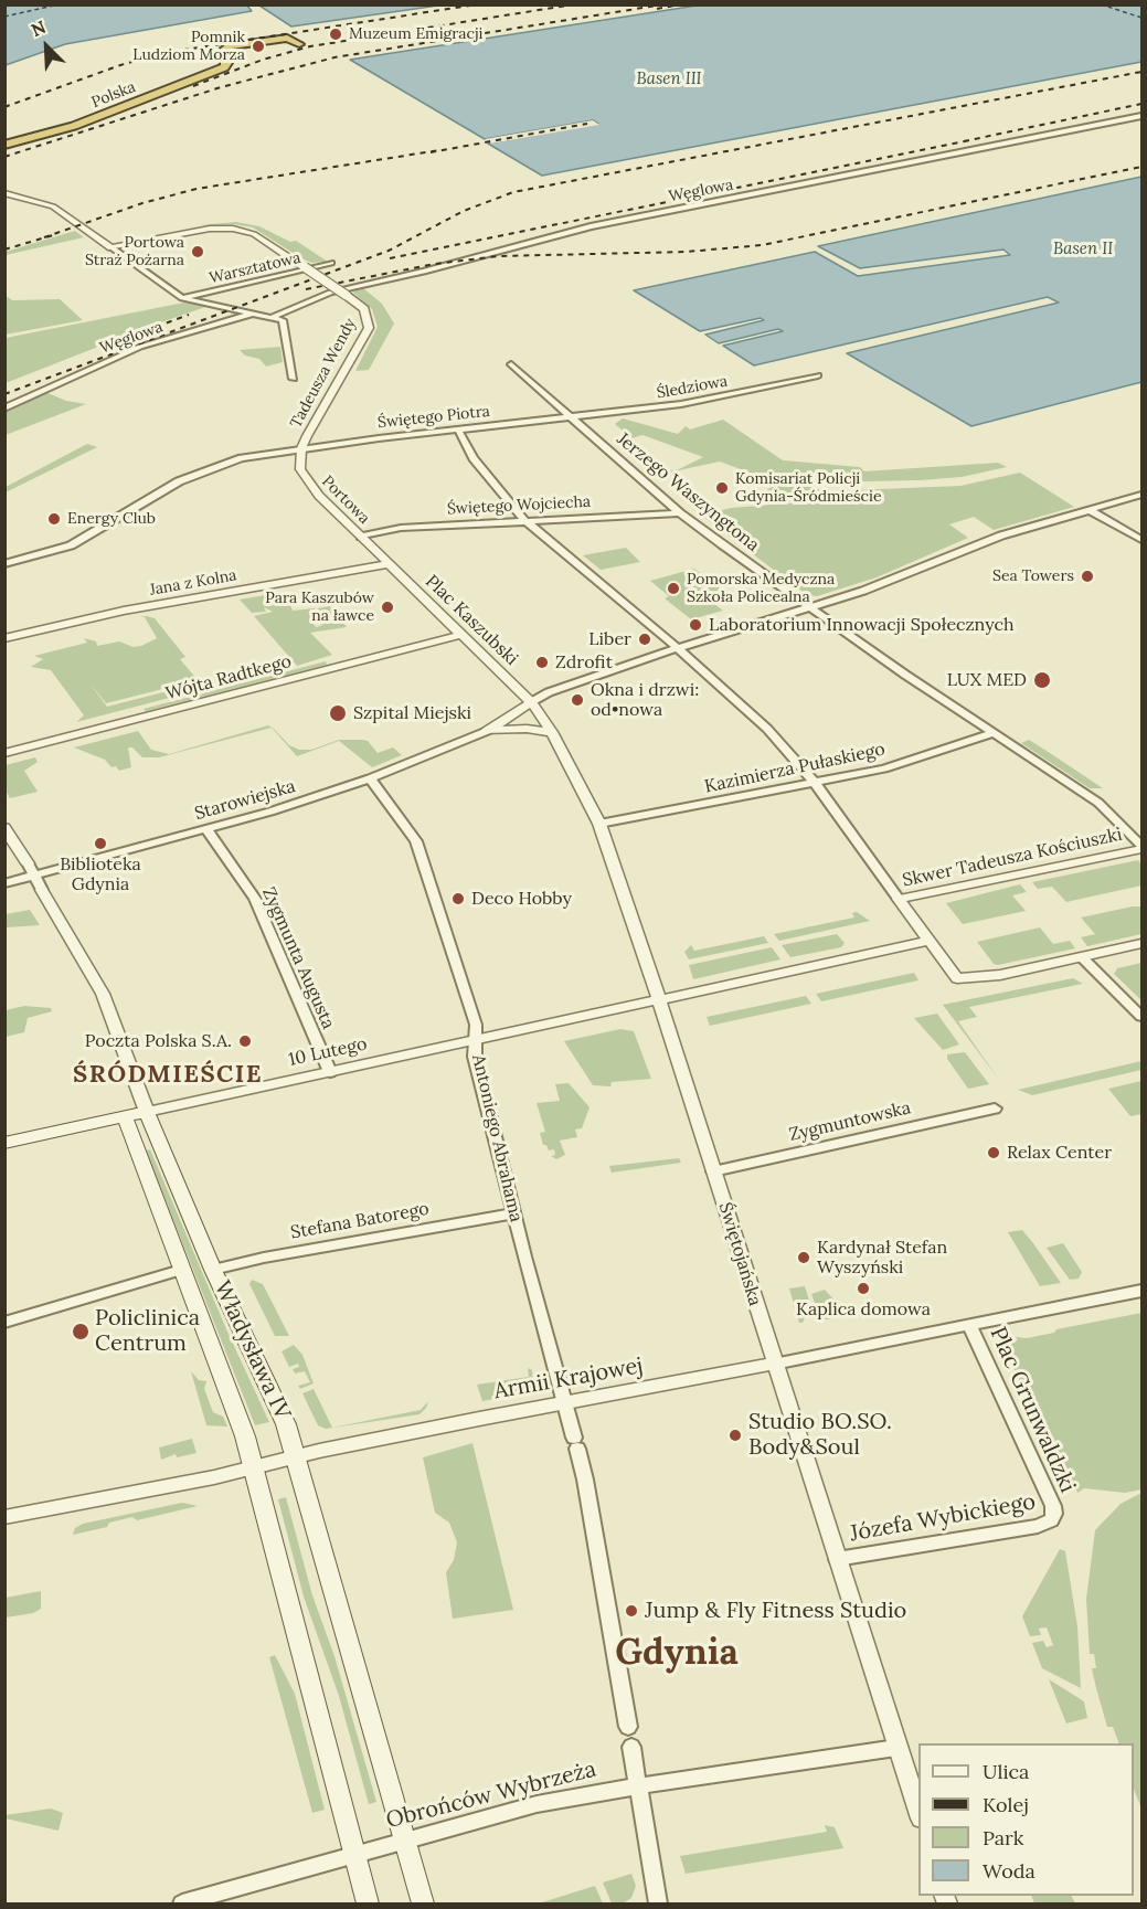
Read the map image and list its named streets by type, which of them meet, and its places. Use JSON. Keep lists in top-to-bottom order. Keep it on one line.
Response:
{"streets":{"highway":["Polska"],"main road":["10 Lutego","Władysława IV"],"street":["Węglowa","Warsztatowa","Tadeusza Wendy","Śledziowa","Świętego Piotra","Jerzego Waszyngtona","Portowa","Świętego Wojciecha","Jana z Kolna","Plac Kaszubski","Wójta Radtkego","Kazimierza Pułaskiego","Starowiejska","Skwer Tadeusza Kościuszki","Zygmunta Augusta","Zygmuntowska","Antoniego Abrahama","Stefana Batorego","Świętojańska","Armii Krajowej","Plac Grunwaldzki","Józefa Wybickiego","Obrońców Wybrzeża"]},"crossings":[["Tadeusza Wendy","Świętego Piotra"],["Tadeusza Wendy","Portowa"],["Śledziowa","Świętego Piotra"],["Śledziowa","Jerzego Waszyngtona"],["Świętego Piotra","Jerzego Waszyngtona"],["Świętego Piotra","Portowa"],["Jerzego Waszyngtona","Świętego Wojciecha"],["Jerzego Waszyngtona","Kazimierza Pułaskiego"],["Jerzego Waszyngtona","Skwer Tadeusza Kościuszki"],["Portowa","Świętego Wojciecha"],["Portowa","Jana z Kolna"],["Portowa","Plac Kaszubski"],["Jana z Kolna","Plac Kaszubski"],["Plac Kaszubski","Wójta Radtkego"],["Plac Kaszubski","Świętojańska"],["Kazimierza Pułaskiego","Świętojańska"],["Starowiejska","Zygmunta Augusta"],["Starowiejska","Antoniego Abrahama"],["Starowiejska","Władysława IV"],["Zygmunta Augusta","10 Lutego"],["10 Lutego","Antoniego Abrahama"],["10 Lutego","Świętojańska"],["10 Lutego","Władysława IV"],["Zygmuntowska","Świętojańska"],["Antoniego Abrahama","Stefana Batorego"],["Antoniego Abrahama","Armii Krajowej"],["Stefana Batorego","Władysława IV"],["Świętojańska","Armii Krajowej"],["Świętojańska","Józefa Wybickiego"],["Świętojańska","Obrońców Wybrzeża"],["Władysława IV","Armii Krajowej"],["Władysława IV","Obrońców Wybrzeża"],["Armii Krajowej","Plac Grunwaldzki"],["Plac Grunwaldzki","Józefa Wybickiego"]],"districts":["ŚRÓDMIEŚCIE","Gdynia"],"water":["Basen III","Basen II"],"places":["Muzeum Emigracji","Pomnik Ludziom Morza","Portowa Straż Pożarna","Komisariat Policji Gdynia-Śródmieście","Energy Club","Sea Towers","Pomorska Medyczna Szkoła Policealna","Para Kaszubów na ławce","Laboratorium Innowacji Społecznych","Liber","Zdrofit","LUX MED","Okna i drzwi: od•nowa","Szpital Miejski","Biblioteka Gdynia","Deco Hobby","Poczta Polska S.A.","Relax Center","Kardynał Stefan Wyszyński","Kaplica domowa","Policlinica Centrum","Studio BO.SO. Body&Soul","Jump & Fly Fitness Studio"],"legend":["Ulica","Kolej","Park","Woda"],"north":"top left"}
